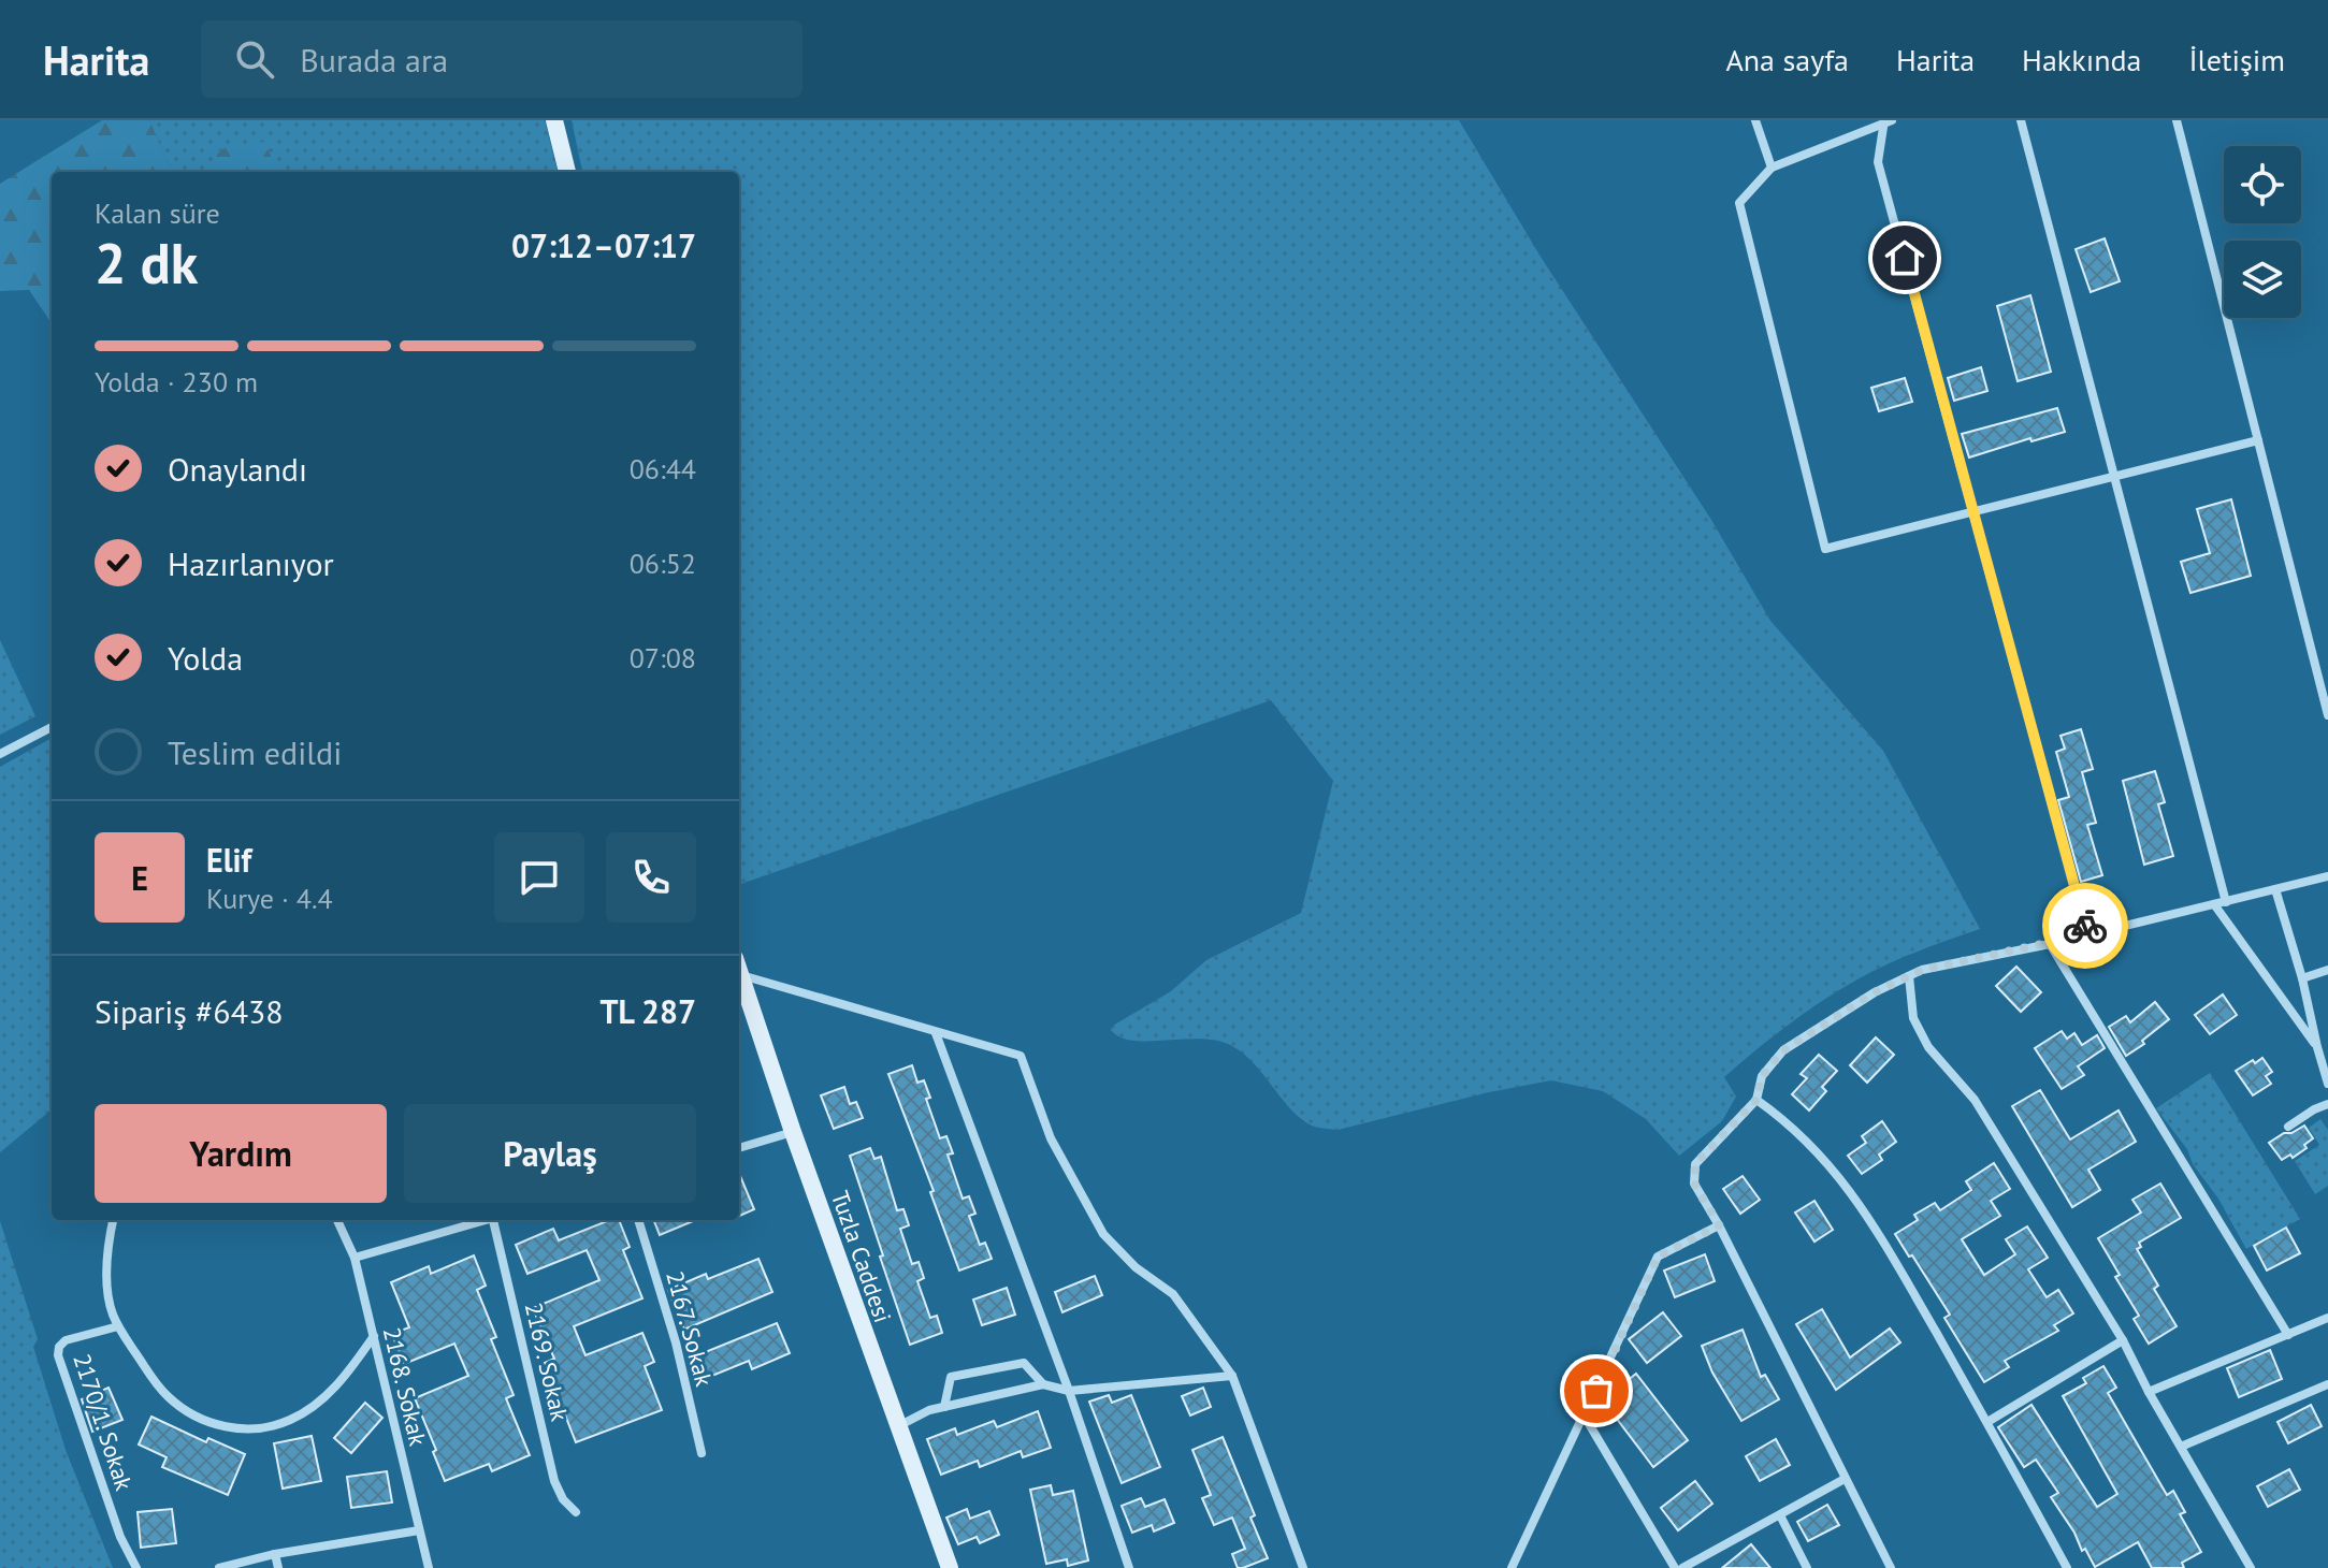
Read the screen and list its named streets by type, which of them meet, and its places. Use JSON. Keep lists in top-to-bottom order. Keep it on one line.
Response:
{"streets":{"main road":["Tuzla Caddesi"],"street":["2167. Sokak","2169. Sokak","2168. Sokak","2170/1. Sokak"]},"page":{"header":"Harita","search":"Burada ara","nav":["Ana sayfa","Harita","Hakkında","İletişim"],"heading":["2 dk","Kalan süre","07:12–07:17"],"panel":["Elif","Kurye · 4.4","Sipariş #6438","TL 287"],"bar":"Yolda · 230 m","list":[["Onaylandı","06:44"],["Hazırlanıyor","06:52"],["Yolda","07:08"],"Teslim edildi"],"round":"E","buttons":["Yardım","Paylaş"]}}
